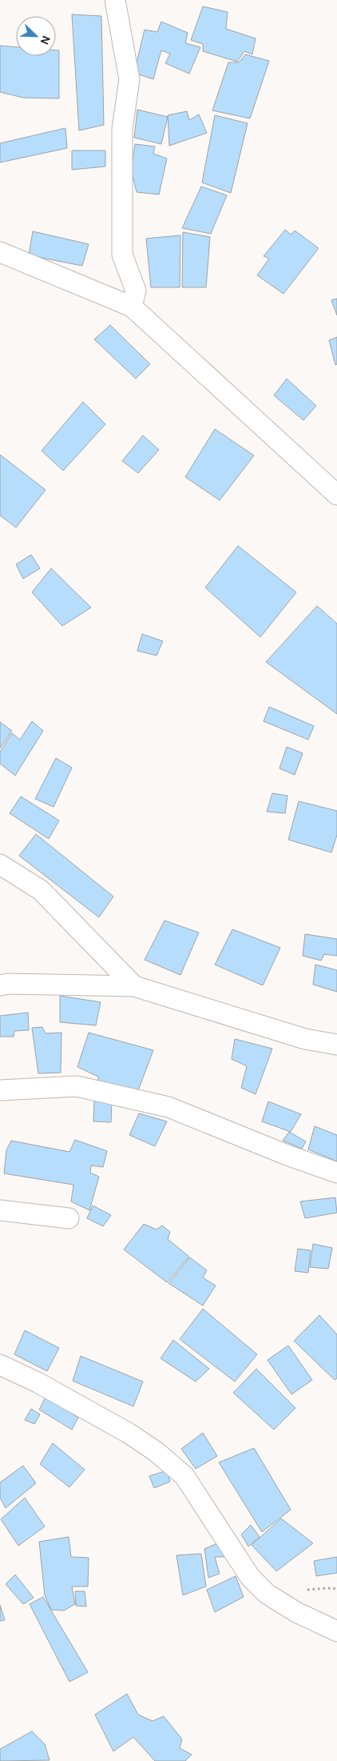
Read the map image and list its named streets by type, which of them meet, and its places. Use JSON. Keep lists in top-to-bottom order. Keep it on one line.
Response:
{"north":"bottom right"}
